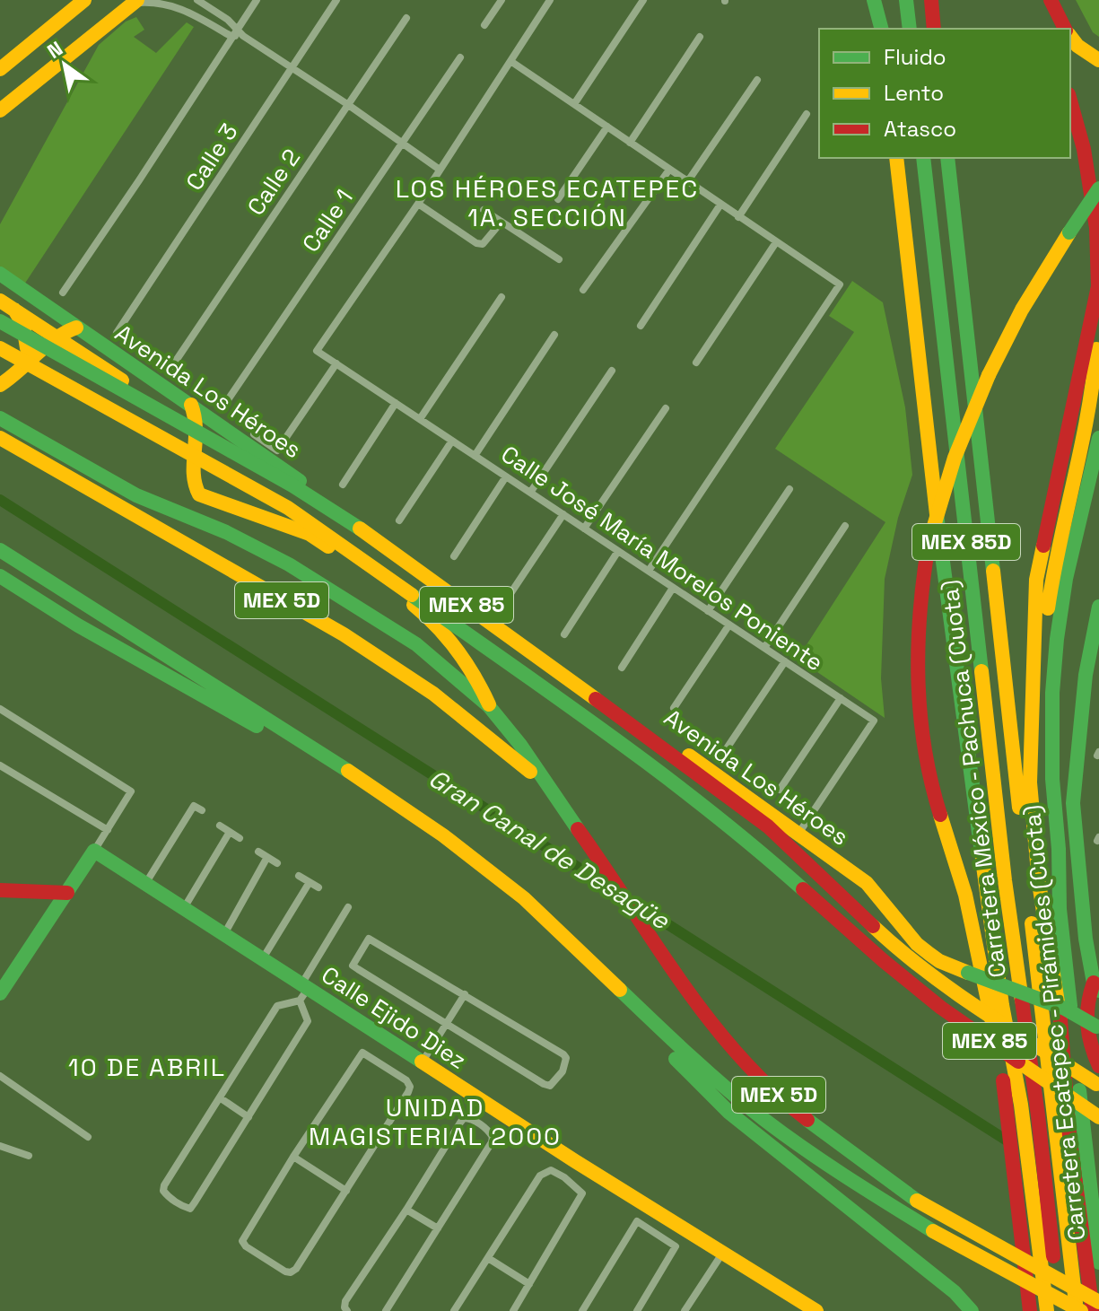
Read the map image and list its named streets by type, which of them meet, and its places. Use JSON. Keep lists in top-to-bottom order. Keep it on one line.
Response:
{"streets":{"main road":["Avenida Los Héroes","MEX 85D","MEX 5D","MEX 85","Carretera México - Pachuca (Cuota)","Calle Ejido Diez","Carretera Ecatepec - Pirámides (Cuota)"],"street":["Calle 3","Calle 2","Calle 1","Calle José María Morelos Poniente"]},"crossings":[["Avenida Los Héroes","Calle José María Morelos Poniente"],["MEX 5D","Carretera México - Pachuca (Cuota)"]],"districts":["LOS HÉROES ECATEPEC 1A. SECCIÓN","10 DE ABRIL","UNIDAD MAGISTERIAL 2000"],"water":["Gran Canal de Desagüe"],"legend":["Fluido","Lento","Atasco"],"north":"top left"}
